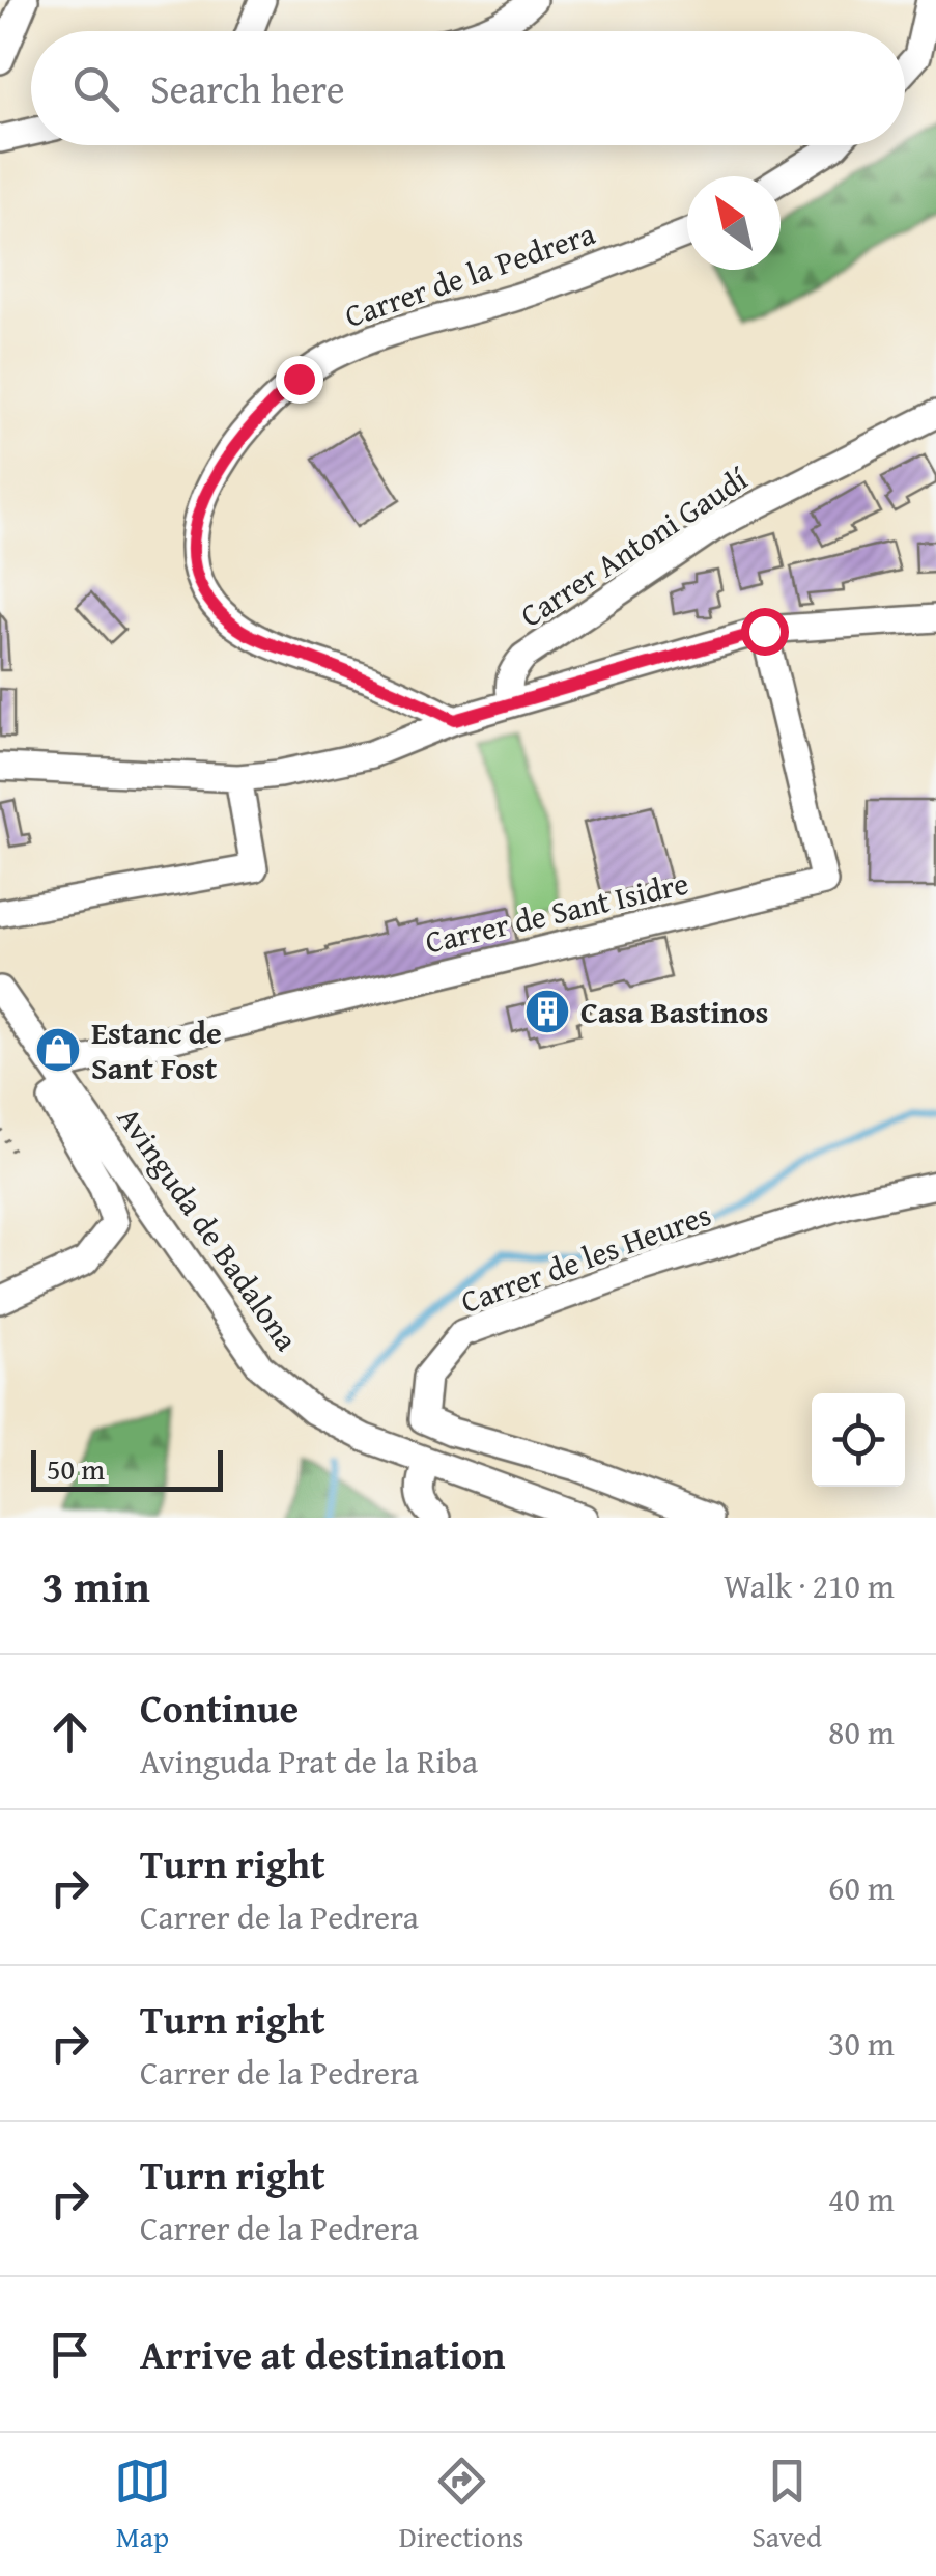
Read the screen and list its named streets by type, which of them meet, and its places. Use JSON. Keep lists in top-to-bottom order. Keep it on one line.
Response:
{"streets":{"street":["Carrer de la Pedrera","Carrer Antoni Gaudí","Carrer de Sant Isidre","Avinguda de Badalona","Carrer de les Heures"]},"crossings":[["Carrer de Sant Isidre","Avinguda de Badalona"]],"places":{"building":["Casa Bastinos"],"shop":["Estanc de Sant Fost"]},"scale_bar":"50 m","north":"top left","page":{"search":"Search here","scale":"50 m","heading":["3 min","Walk · 210 m"],"list":[["Continue","Avinguda Prat de la Riba","80 m"],["Turn right","Carrer de la Pedrera","60 m"],["Turn right","Carrer de la Pedrera","30 m"],["Turn right","Carrer de la Pedrera","40 m"],"Arrive at destination"],"nav":["Map","Directions","Saved"]}}
